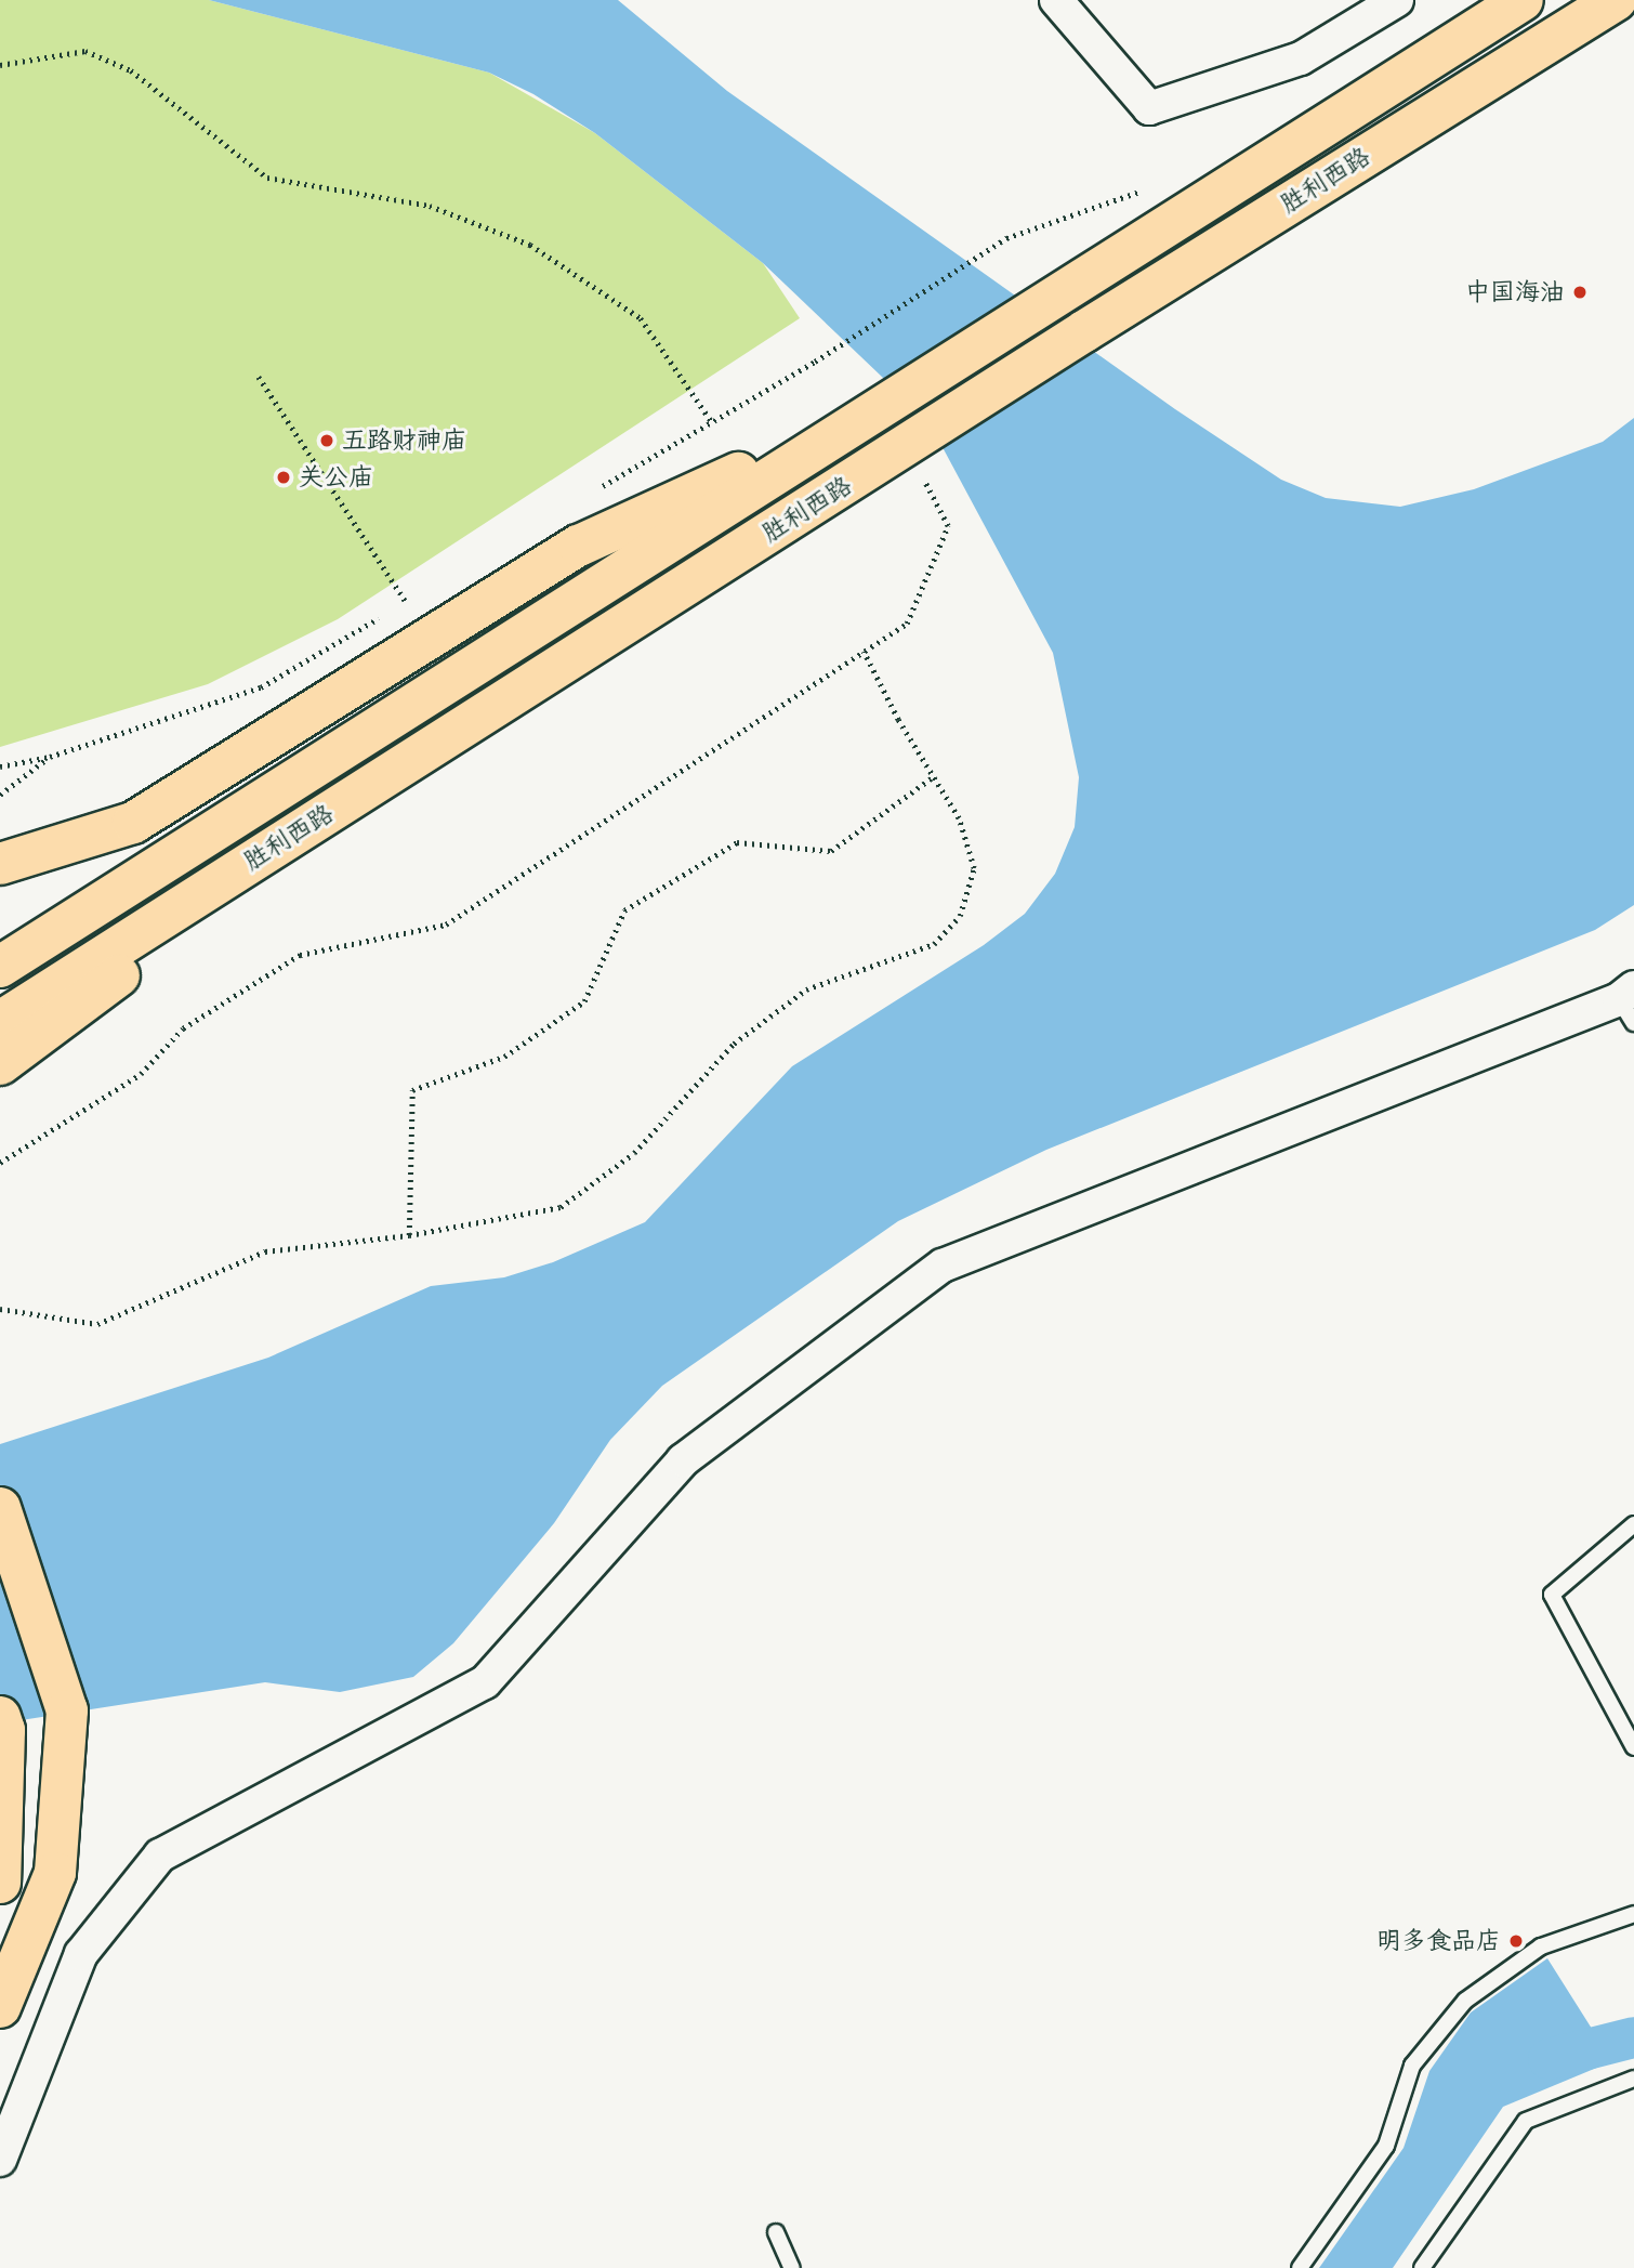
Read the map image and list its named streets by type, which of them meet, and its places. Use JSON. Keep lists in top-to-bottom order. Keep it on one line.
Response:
{"streets":{"main road":["胜利西路"]},"places":["中国海油","五路财神庙","关公庙","明多食品店"]}
